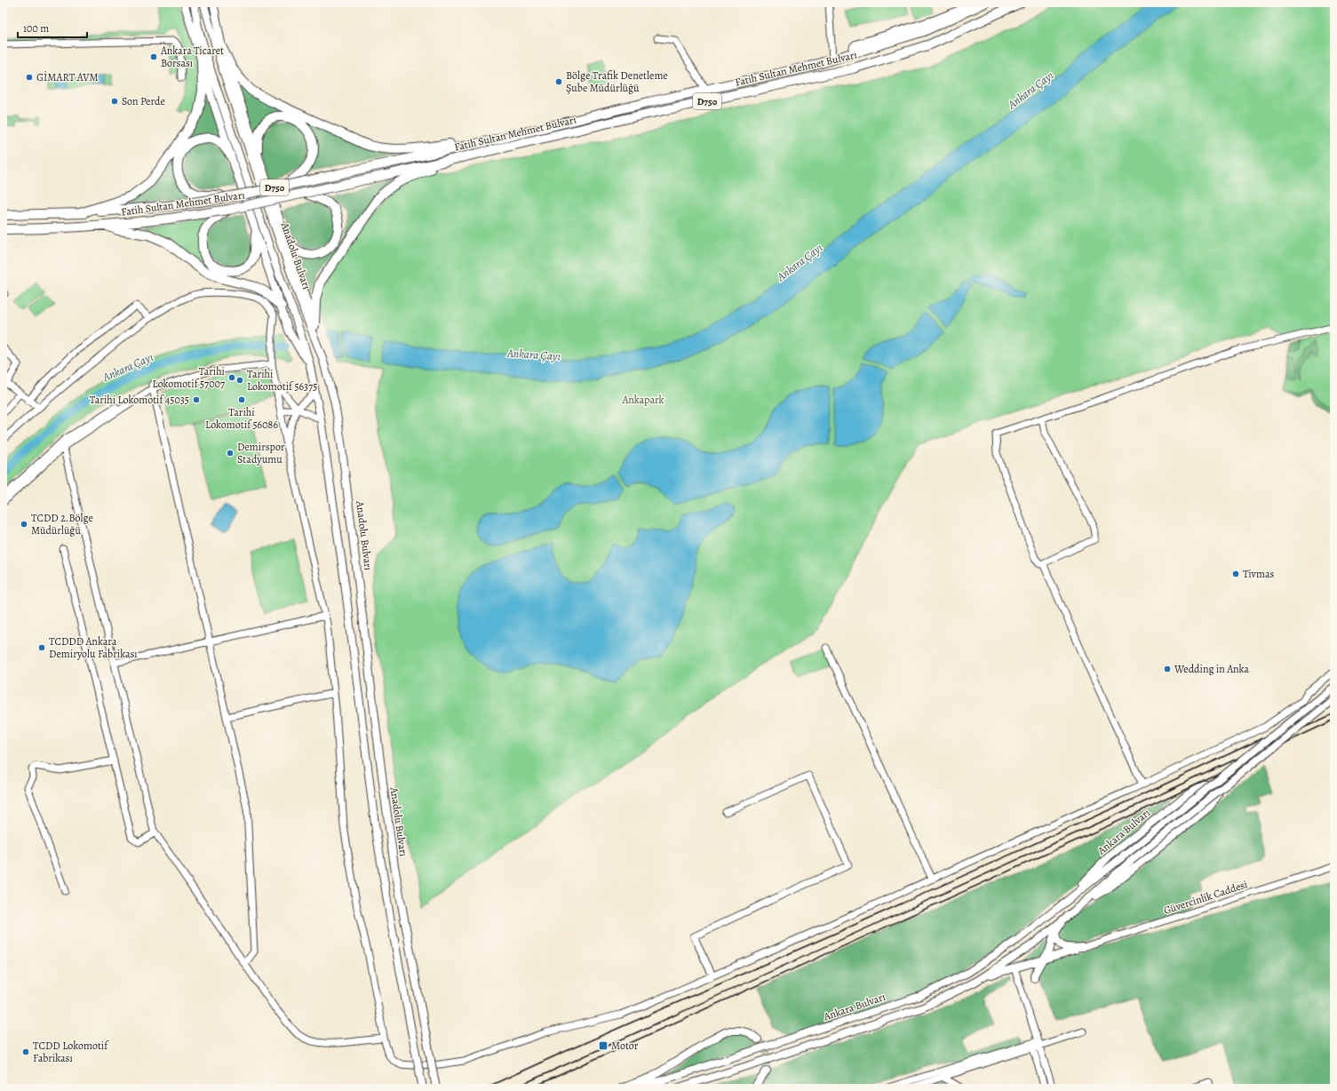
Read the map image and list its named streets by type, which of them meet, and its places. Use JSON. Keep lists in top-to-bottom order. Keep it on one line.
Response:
{"streets":{"highway":["Fatih Sultan Mehmet Bulvarı","D750"],"main road":["Anadolu Bulvarı","Ankara Bulvarı"],"street":["Güvercinlik Caddesi"]},"water":["Ankara Çayı"],"parks":["Ankapark"],"places":{"other":["Ankara Ticaret Borsası","GİMART AVM","Bölge Trafik Denetleme Şube Müdürlüğü","Son Perde","Tarihi Lokomotif 57007","Tarihi Lokomotif 56375","Tarihi Lokomotif 45035","Tarihi Lokomotif 56086","Demirspor Stadyumu","TCDD 2.Bölge Müdürlüğü","Tivmas","TCDDD Ankara Demiryolu Fabrikası","Wedding in Anka","TCDD Lokomotif Fabrikası"],"transit":["Motor"]},"scale_bar":"100 m"}
